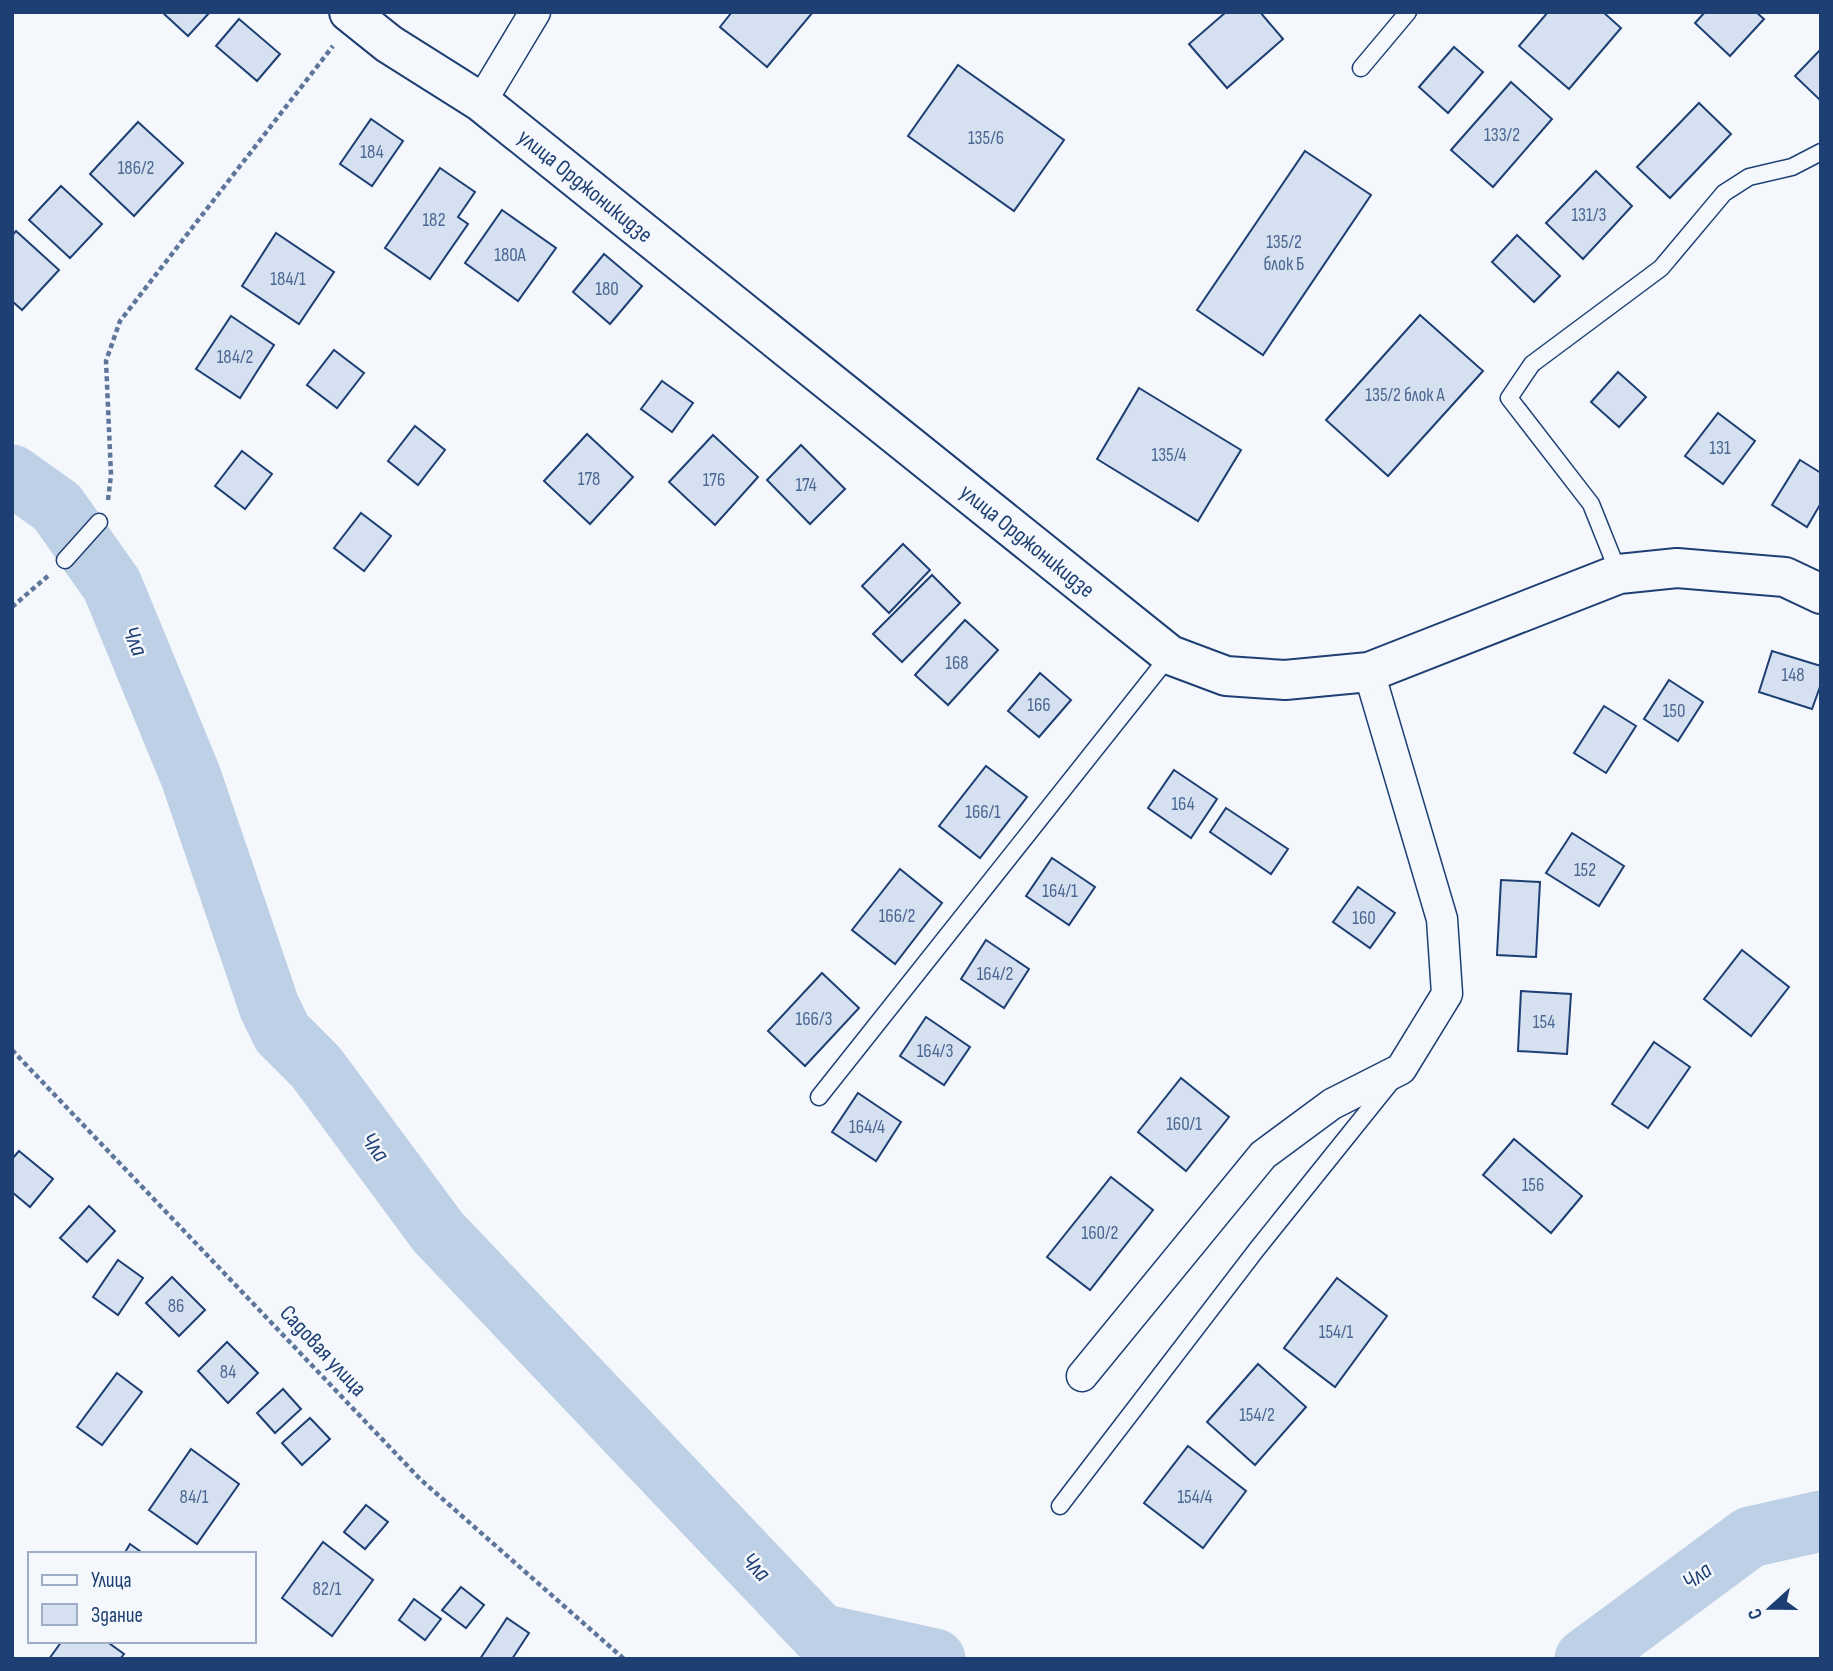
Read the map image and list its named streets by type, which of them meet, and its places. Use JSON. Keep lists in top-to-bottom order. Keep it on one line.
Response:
{"streets":{"street":["улица Орджоникидзе"],"path":["Садовая улица"]},"water":["Чла"],"house_numbers":["133/2","135/6","184","186/2","131/3","182","135/2 блок Б","180А","184/1","180","184/2","135/2 блок А","131","135/4","178","176","174","168","148","166","150","164","166/1","152","164/1","166/2","160","164/2","166/3","154","164/3","160/1","164/4","156","160/2","86","154/1","84","154/2","84/1","154/4","82/1"],"legend":["Улица","Здание"],"north":"left"}
